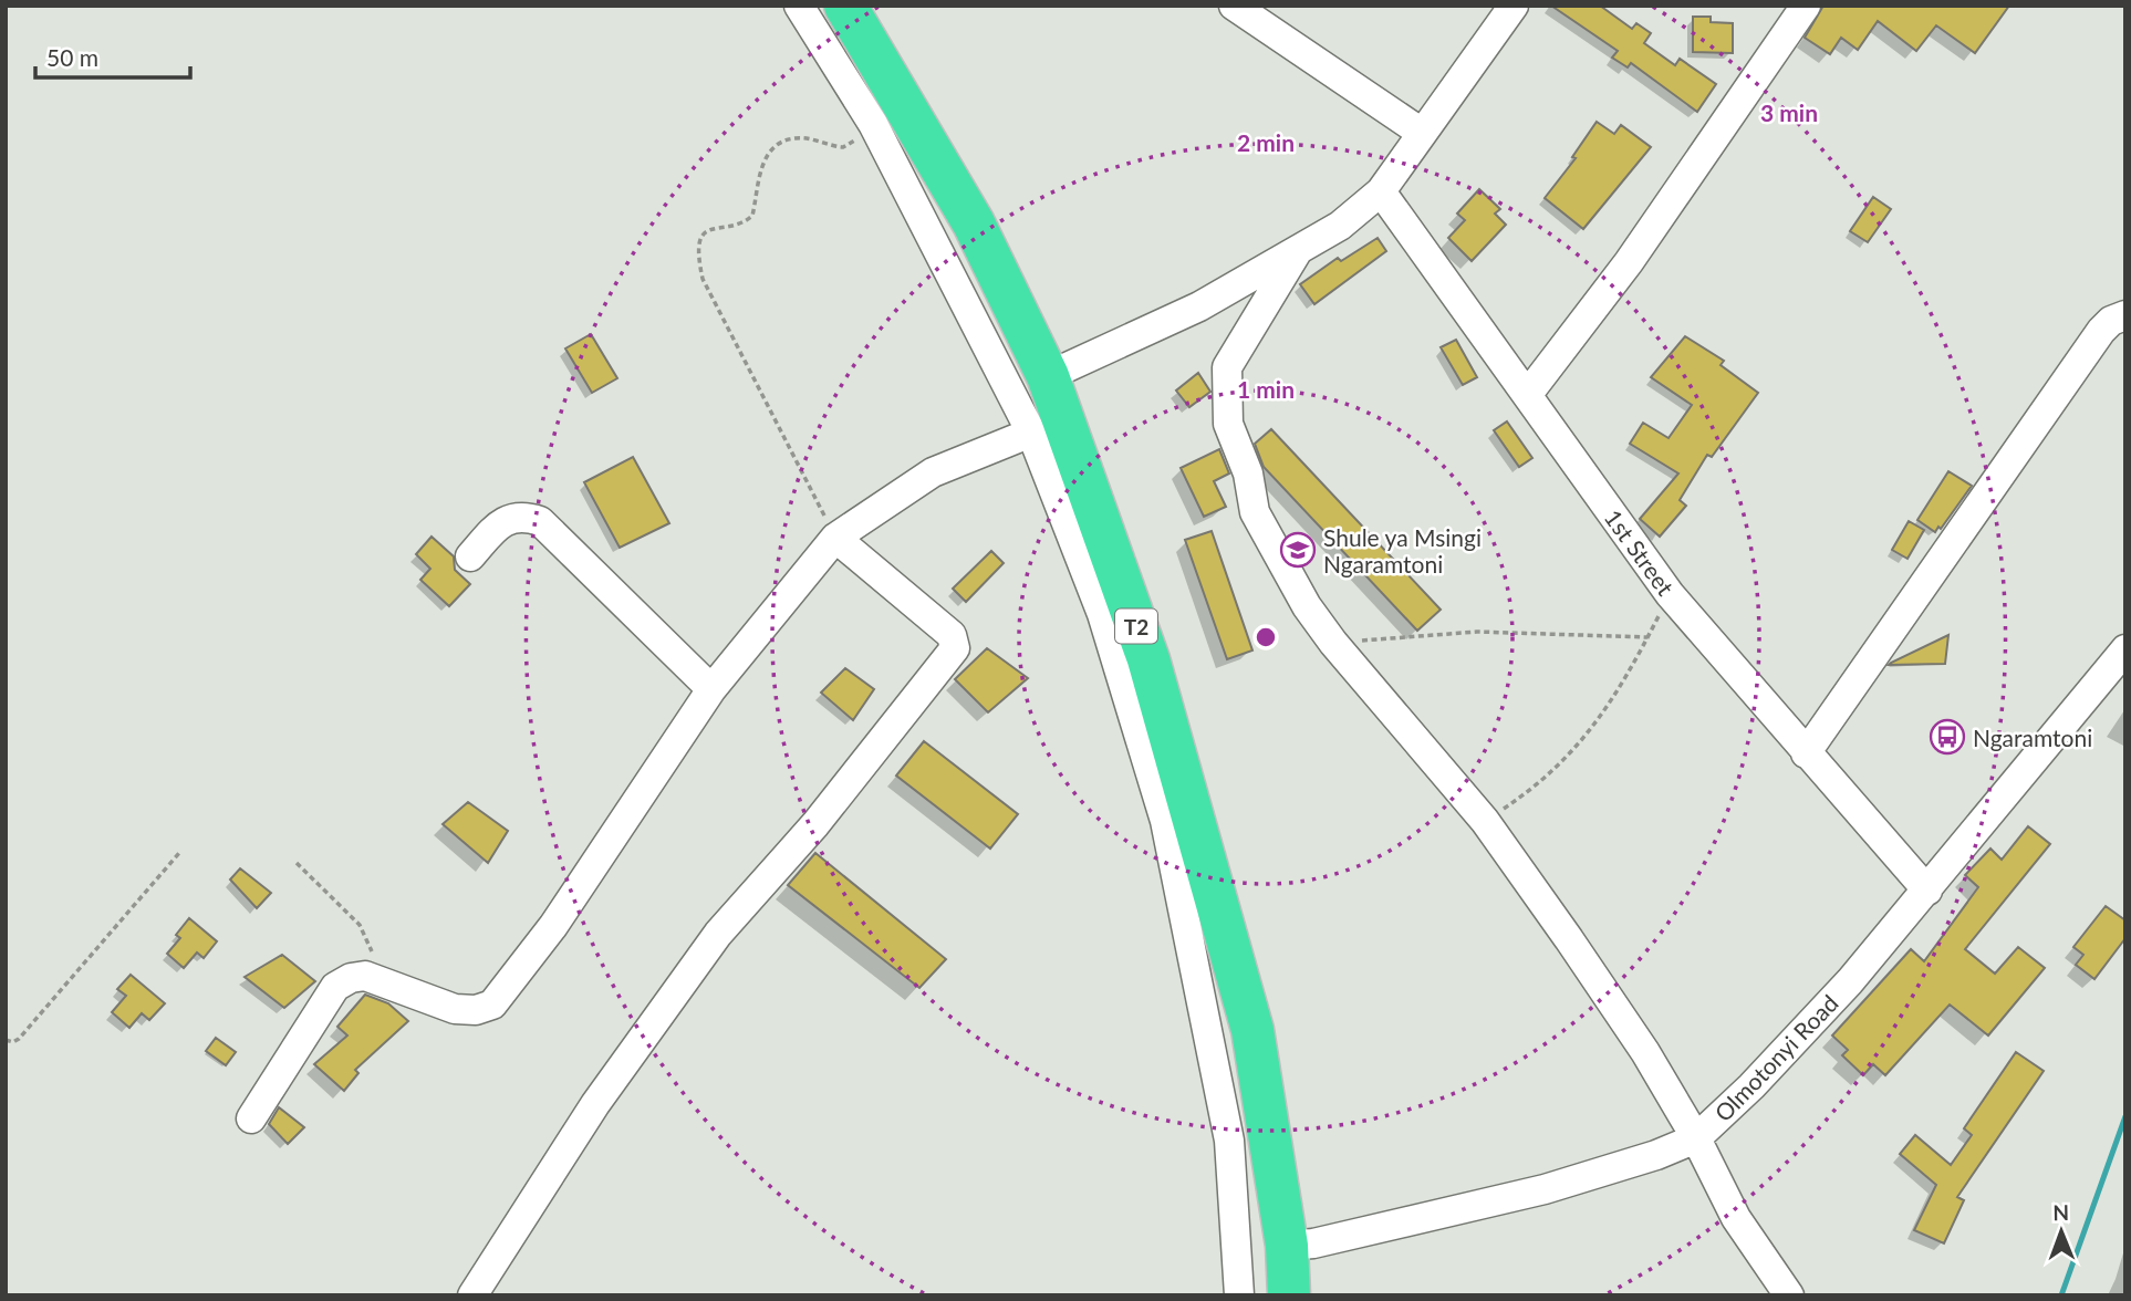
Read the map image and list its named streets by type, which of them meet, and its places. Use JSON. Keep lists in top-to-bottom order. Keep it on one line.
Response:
{"streets":{"highway":["T2"],"street":["1st Street","Olmotonyi Road"]},"crossings":[["1st Street","Olmotonyi Road"],["T2","Olmotonyi Road"]],"places":{"school or university":["Shule ya Msingi Ngaramtoni"],"bus stop":["Ngaramtoni"]},"scale_bar":"50 m","north":"top","rings":["3 min","2 min","1 min"]}
